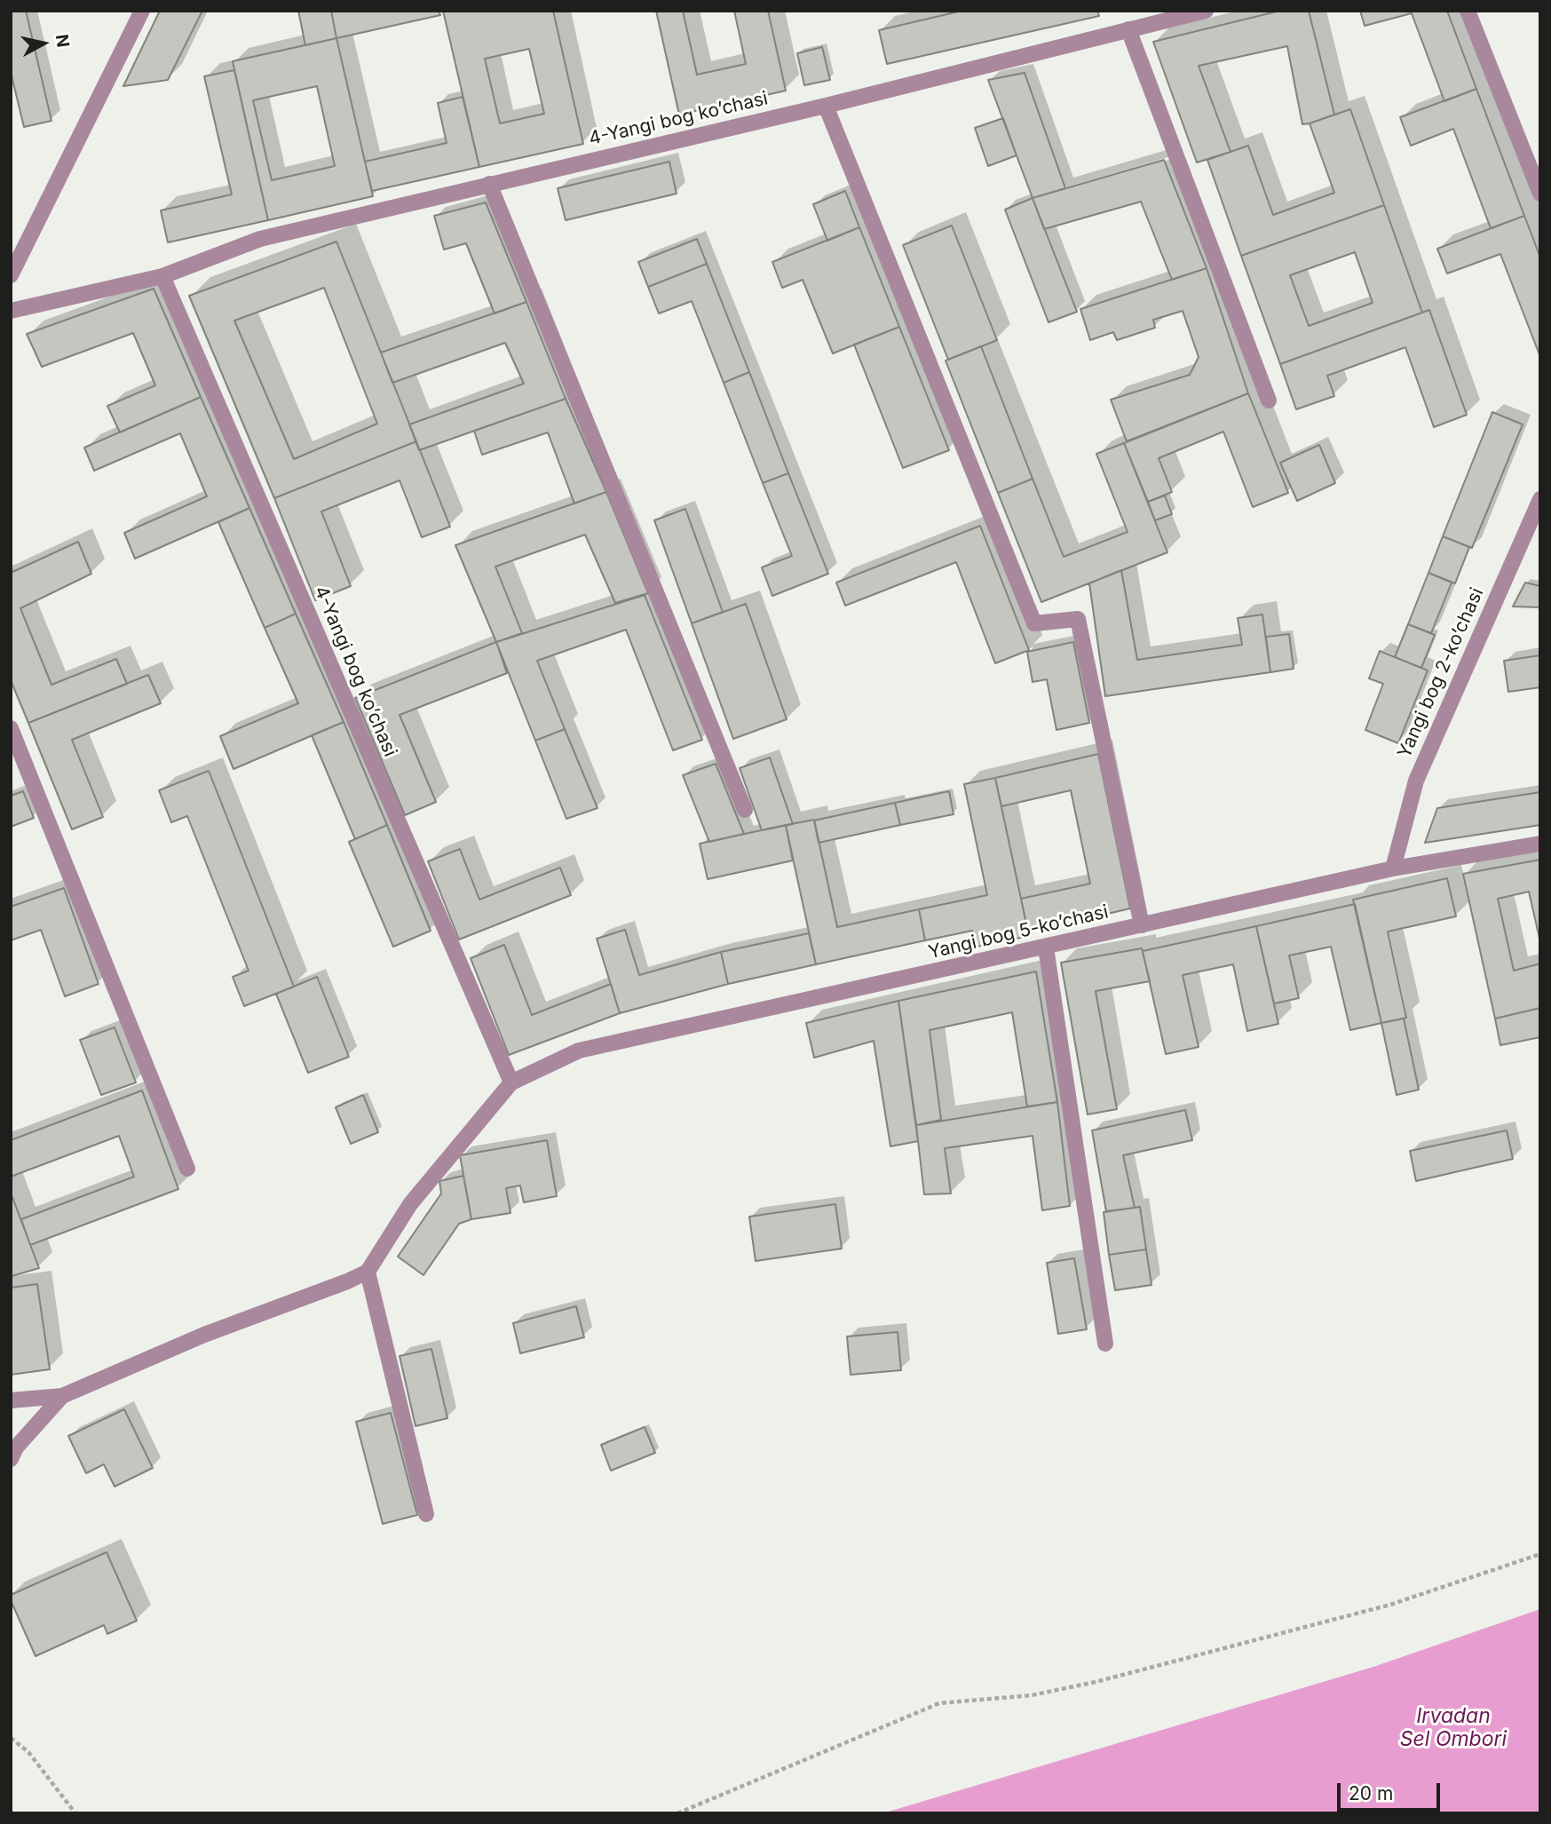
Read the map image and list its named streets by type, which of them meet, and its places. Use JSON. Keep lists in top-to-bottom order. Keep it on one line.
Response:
{"streets":{"street":["4-Yangi bog koʼchasi","Yangi bog 2-koʼchasi","Yangi bog 5-koʼchasi"]},"crossings":[["4-Yangi bog koʼchasi","Yangi bog 5-koʼchasi"],["Yangi bog 2-koʼchasi","Yangi bog 5-koʼchasi"]],"water":["Irvadan Sel Ombori"],"scale_bar":"20 m","north":"right"}
